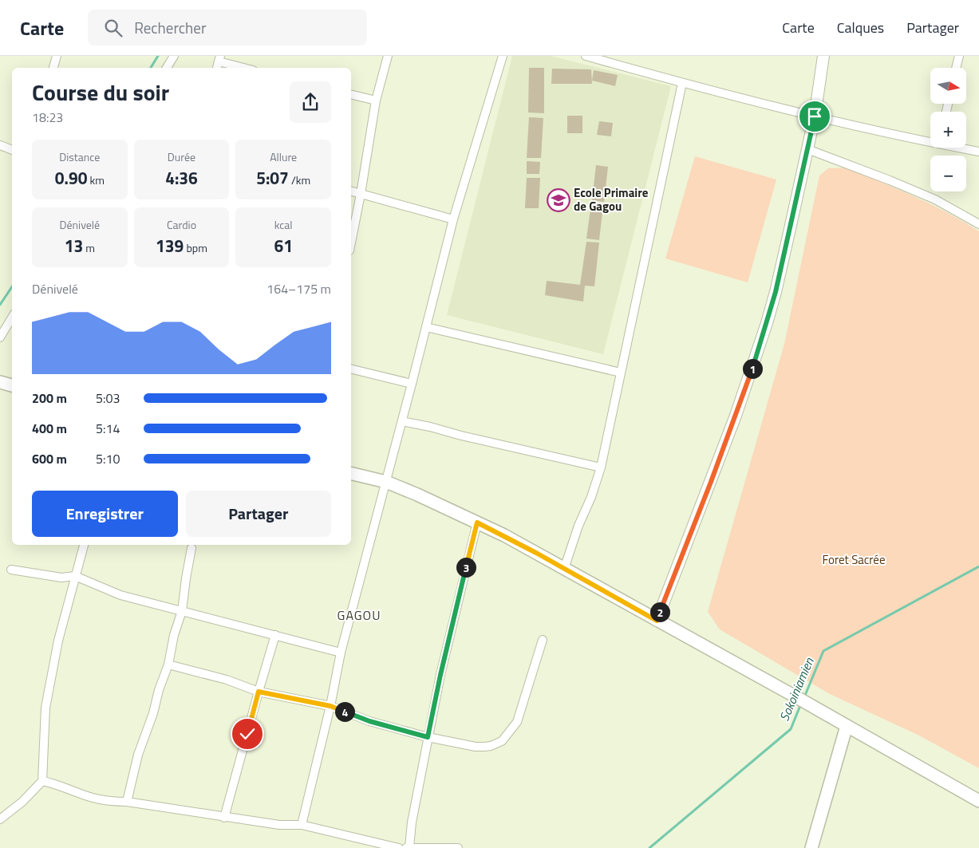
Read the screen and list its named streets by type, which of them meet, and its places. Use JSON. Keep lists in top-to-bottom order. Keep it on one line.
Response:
{"districts":["GAGOU"],"water":["Sokoiniamien"],"parks":["Foret Sacrée"],"places":{"school or university":["Ecole Primaire de Gagou"]},"north":"right","page":{"header":"Carte","search":"Rechercher","nav":["Carte","Calques","Partager"],"map_buttons":["+","−"],"heading":["Course du soir","18:23"],"stats":[["Distance","0.90 km"],["Durée","4:36"],["Allure","5:07 /km"],["Dénivelé","13 m"],["Cardio","139 bpm"],["kcal","61"]],"chart":["Dénivelé","164–175 m"],"pins":["1","3","2","4"],"list":[{"name":"200 m","note":"5:03"},{"name":"400 m","note":"5:14"},{"name":"600 m","note":"5:10"}],"buttons":["Enregistrer","Partager"]}}
